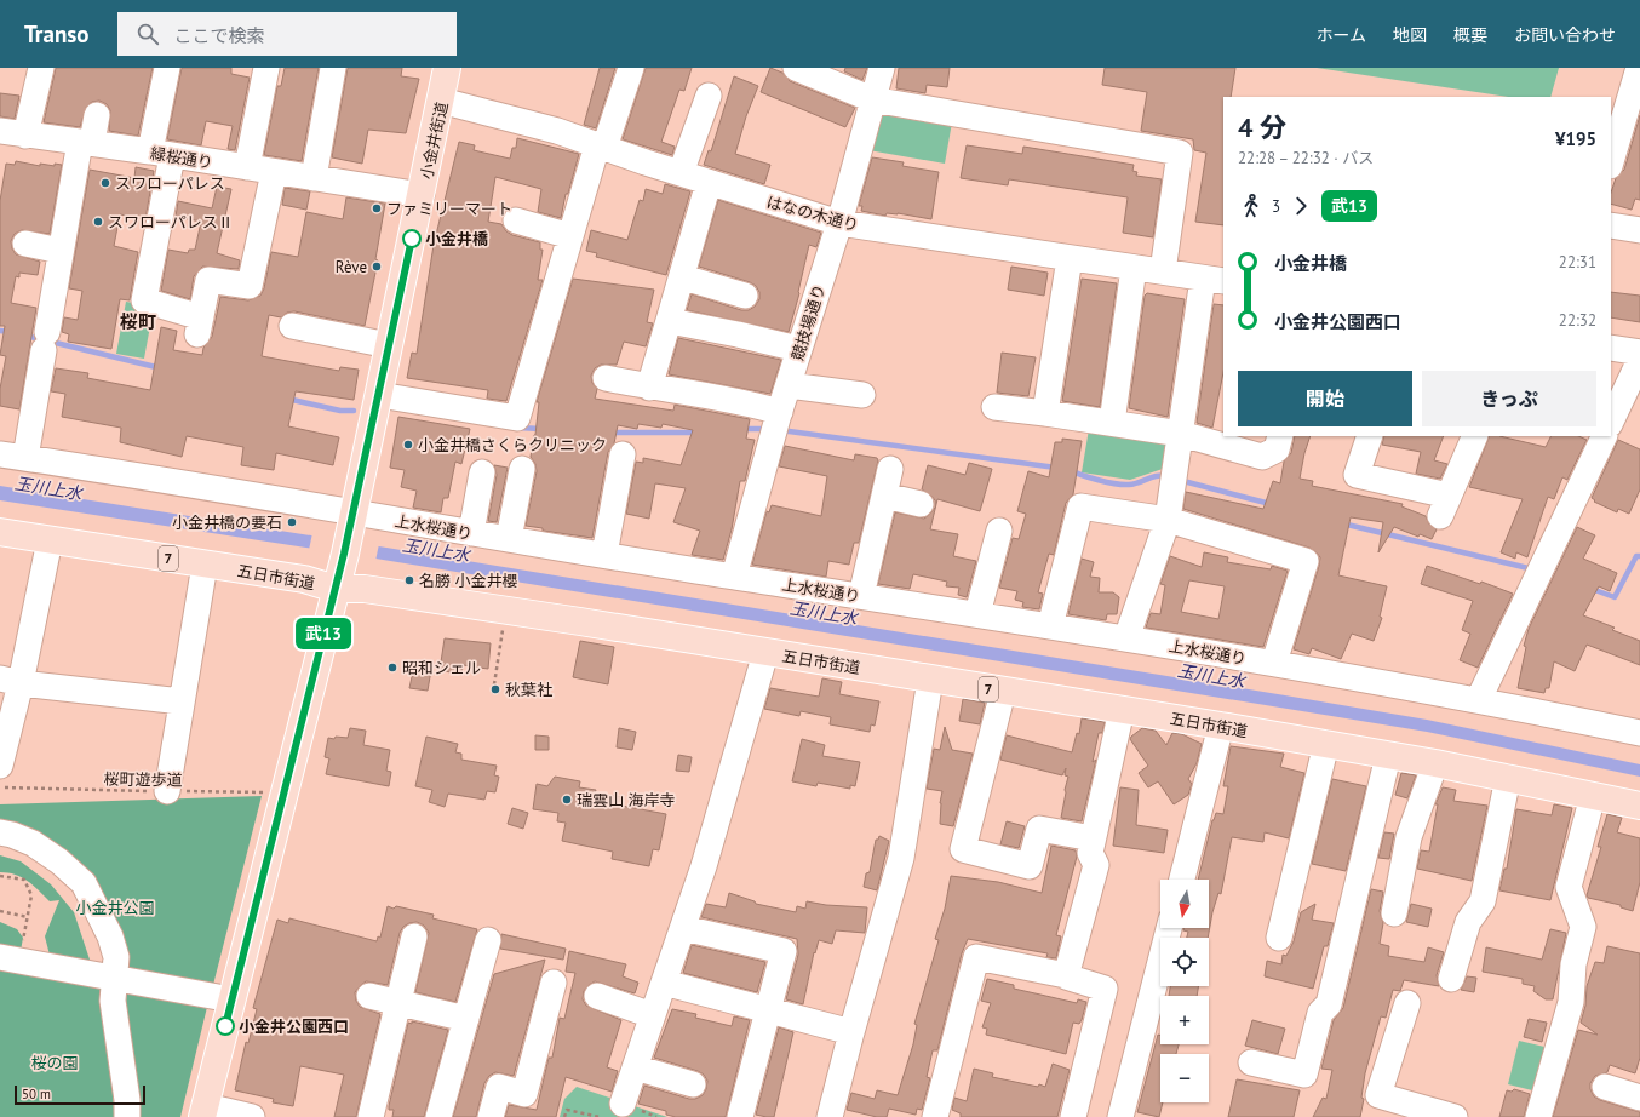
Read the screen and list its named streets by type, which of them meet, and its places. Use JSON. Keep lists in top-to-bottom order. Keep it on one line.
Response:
{"streets":{"main road":["小金井街道","7","五日市街道"],"street":["緑桜通り","はなの木通り","競技場通り","上水桜通り"],"path":["桜町遊歩道"]},"crossings":[["小金井街道","緑桜通り"],["小金井街道","はなの木通り"],["小金井街道","上水桜通り"],["小金井街道","五日市街道"],["小金井街道","桜町遊歩道"],["はなの木通り","競技場通り"],["競技場通り","上水桜通り"]],"districts":["桜町"],"water":["玉川上水"],"parks":["小金井公園","桜の園"],"places":["スワローパレス","ファミリーマート","スワローパレスⅡ","小金井橋","Rève","小金井橋さくらクリニック","小金井橋の要石","名勝 小金井櫻","昭和シェル","秋葉社","瑞雲山 海岸寺","小金井公園西口"],"lines":["bus line 武13"],"scale_bar":"50 m","north":"bottom","page":{"header":"Transo","search":"ここで検索","nav":["ホーム","地図","概要","お問い合わせ"],"on_map":"武13","heading":["4 分","22:28 – 22:32 · バス","¥195"],"legs":["3","武13"],"list":[{"name":"小金井橋","value":"22:31"},{"name":"小金井公園西口","value":"22:32"}],"buttons":["開始","きっぷ"],"map_buttons":["+","−"],"scale":"50 m"}}
